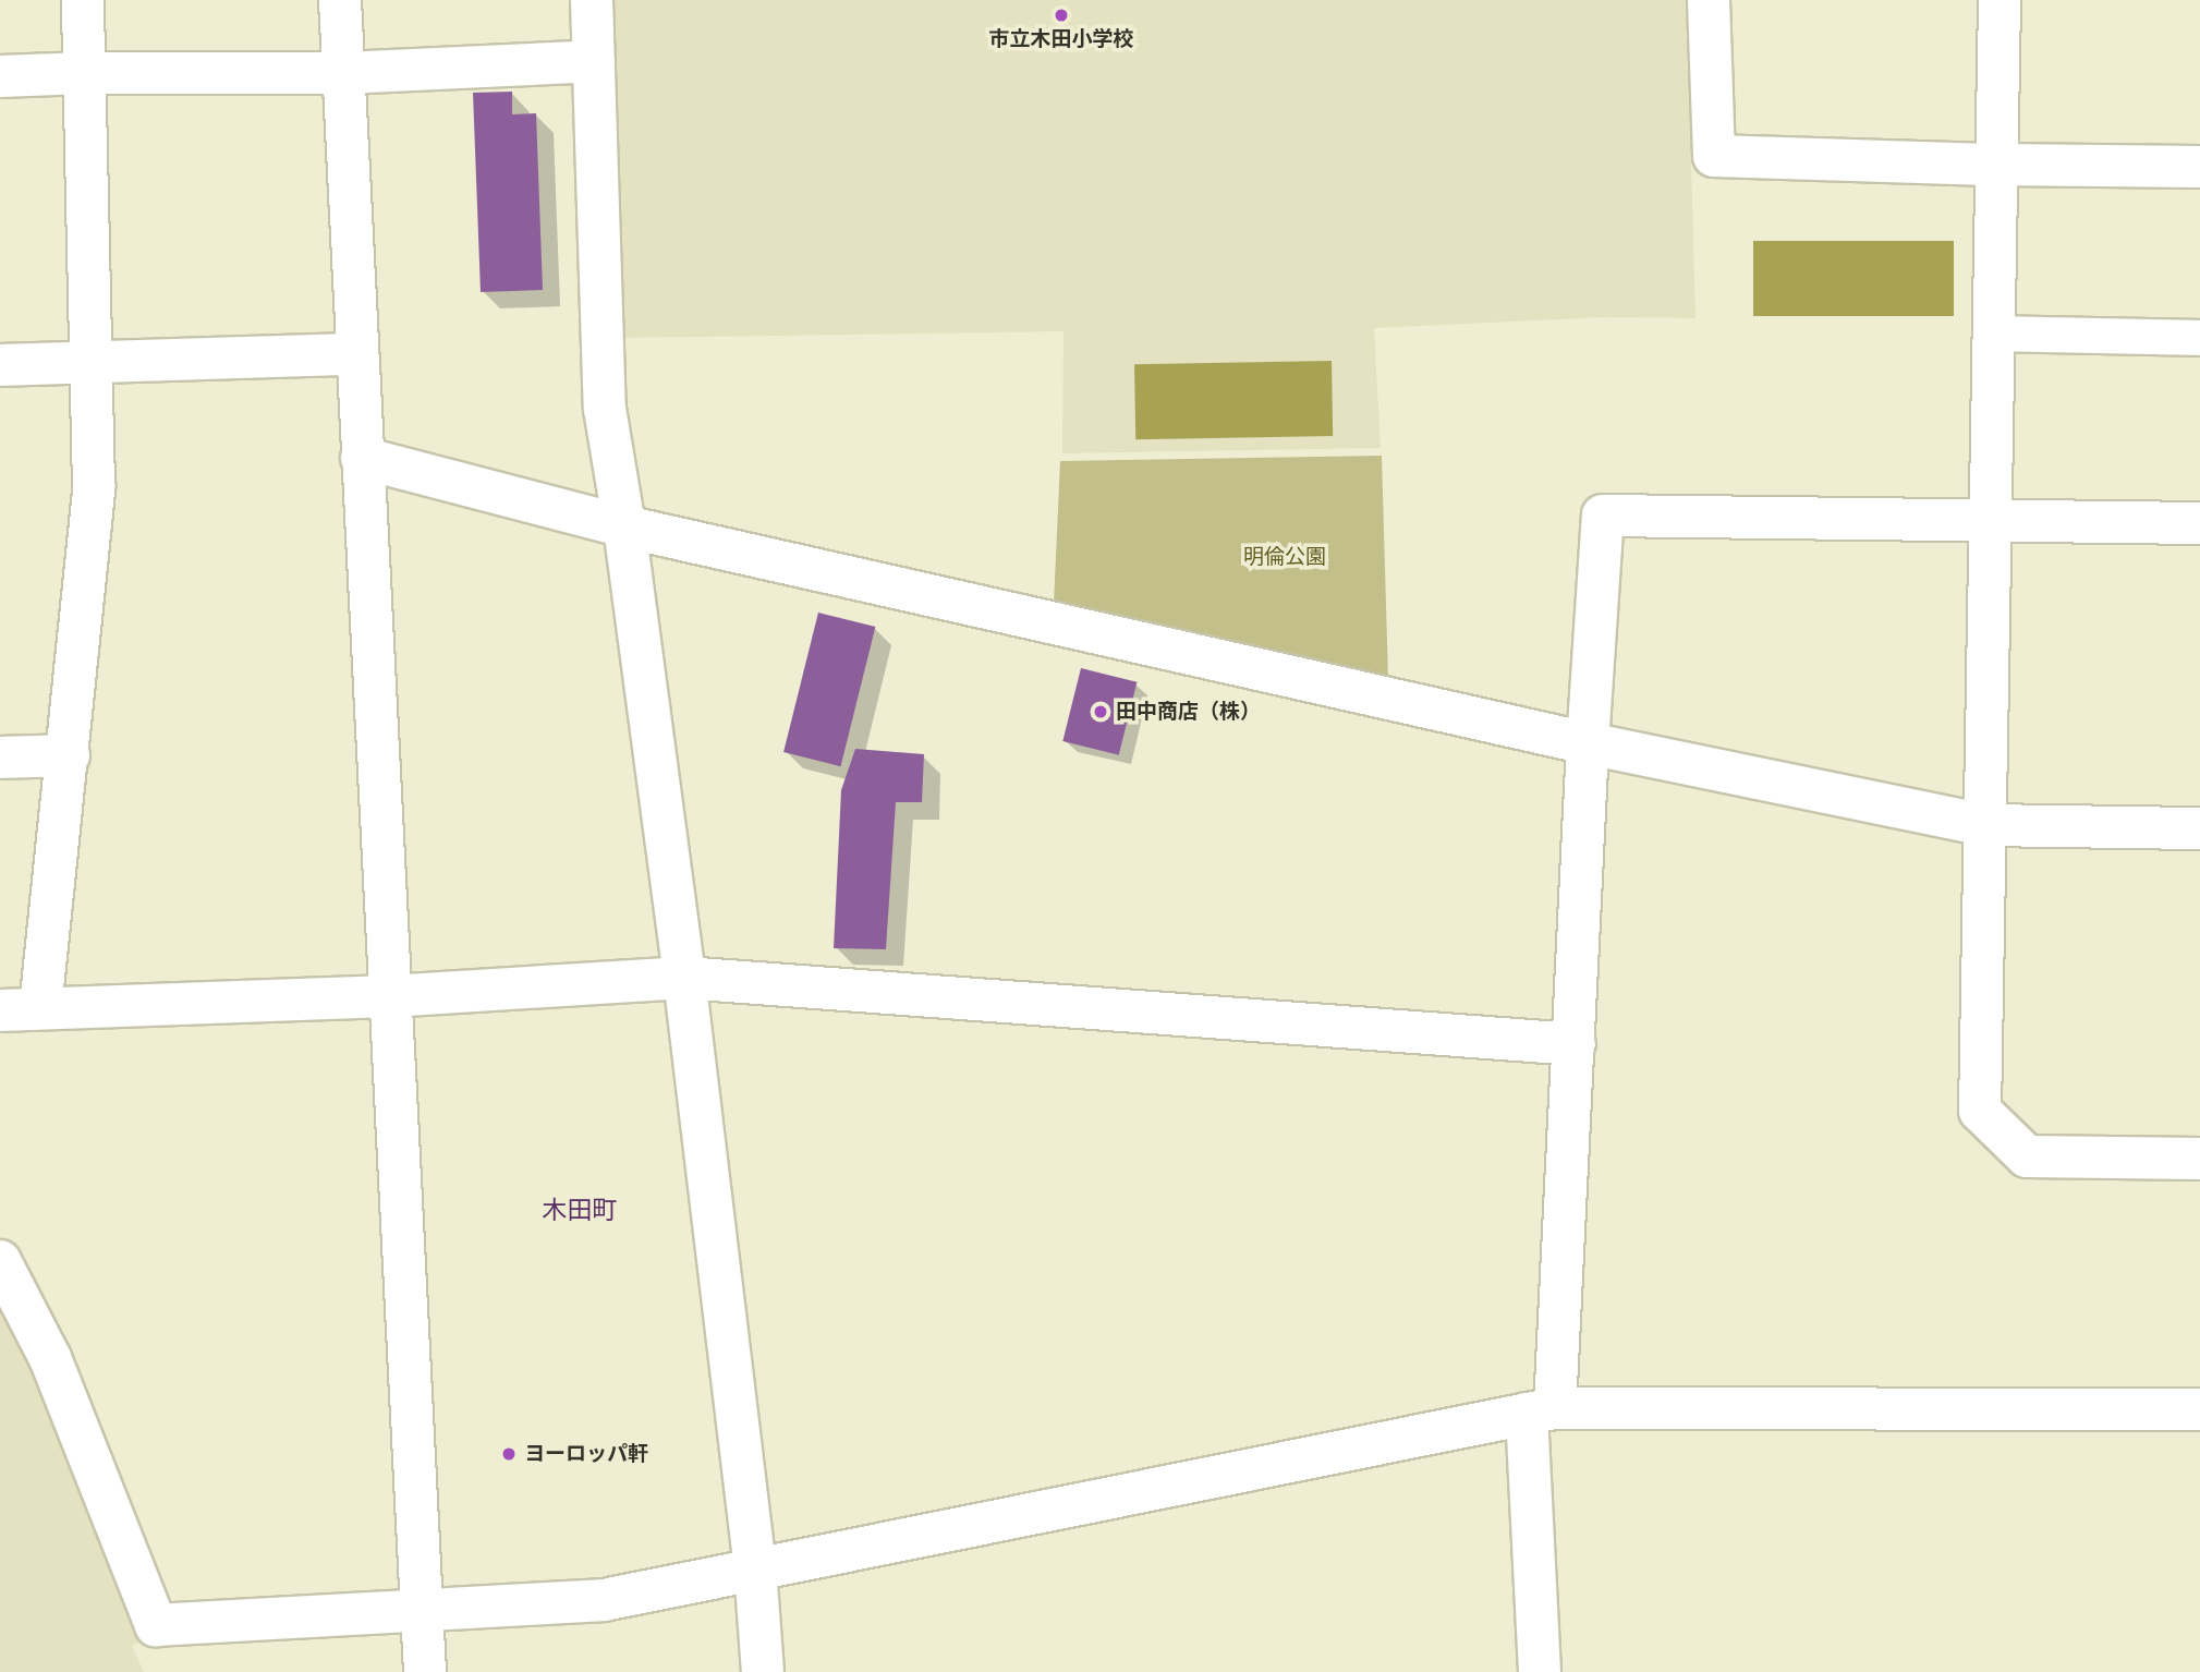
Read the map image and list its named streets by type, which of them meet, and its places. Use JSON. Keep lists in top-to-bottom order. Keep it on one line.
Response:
{"districts":["木田町"],"parks":["明倫公園"],"places":["市立木田小学校","田中商店（株）","ヨーロッパ軒"]}
